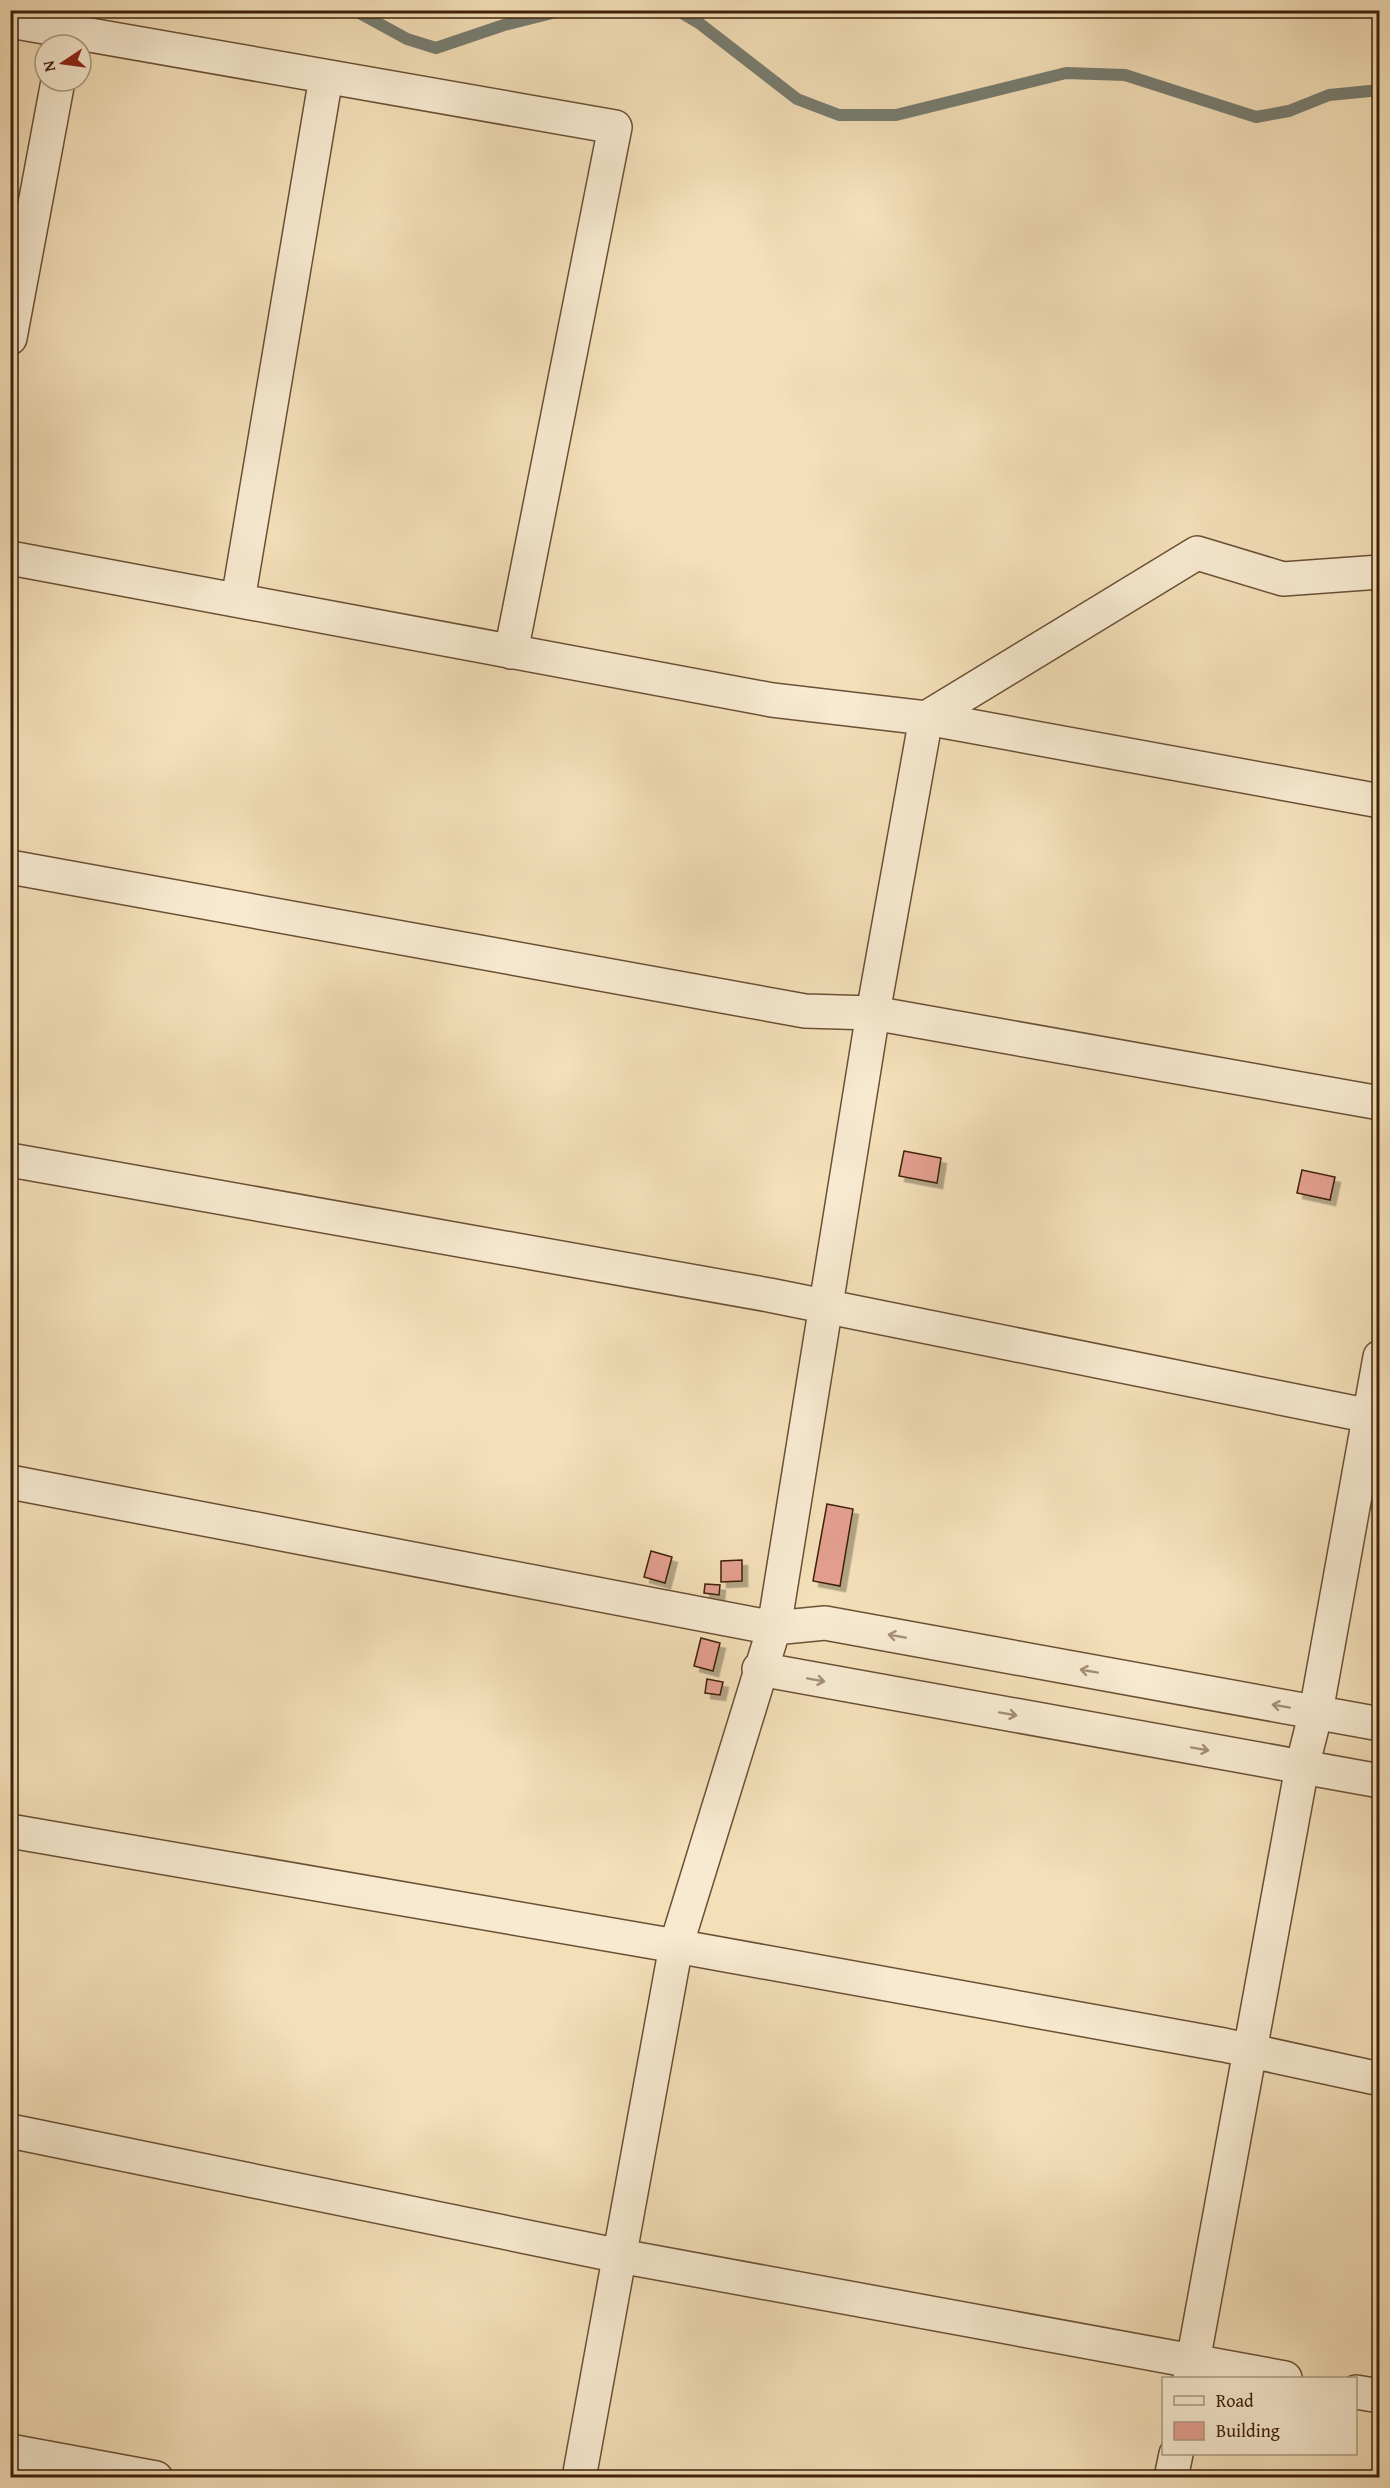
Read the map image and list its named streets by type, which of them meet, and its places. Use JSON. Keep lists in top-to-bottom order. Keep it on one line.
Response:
{"legend":["Road","Building"],"north":"left"}
